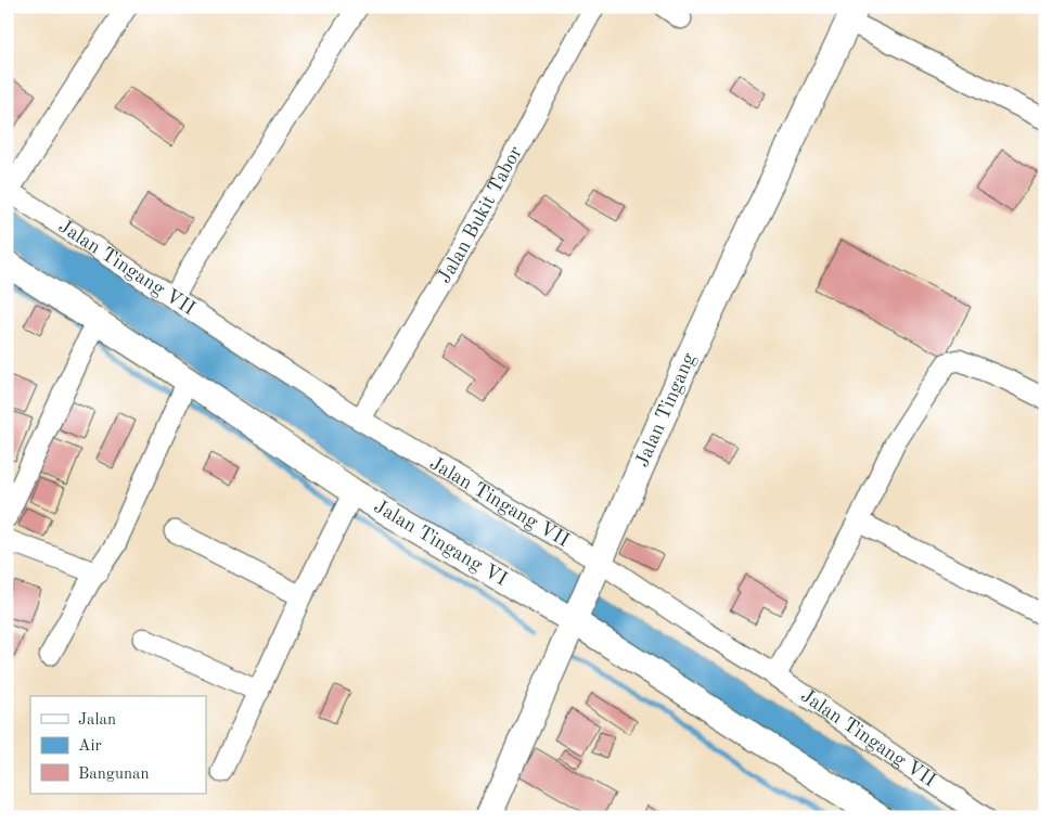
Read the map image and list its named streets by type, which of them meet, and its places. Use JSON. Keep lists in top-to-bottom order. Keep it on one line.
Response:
{"streets":{"main road":["Jalan Tingang","Jalan Tingang VI"],"street":["Jalan Bukit Tabor","Jalan Tingang VII"]},"crossings":[["Jalan Bukit Tabor","Jalan Tingang VII"],["Jalan Tingang VII","Jalan Tingang"],["Jalan Tingang","Jalan Tingang VI"]],"legend":["Jalan","Air","Bangunan"]}
